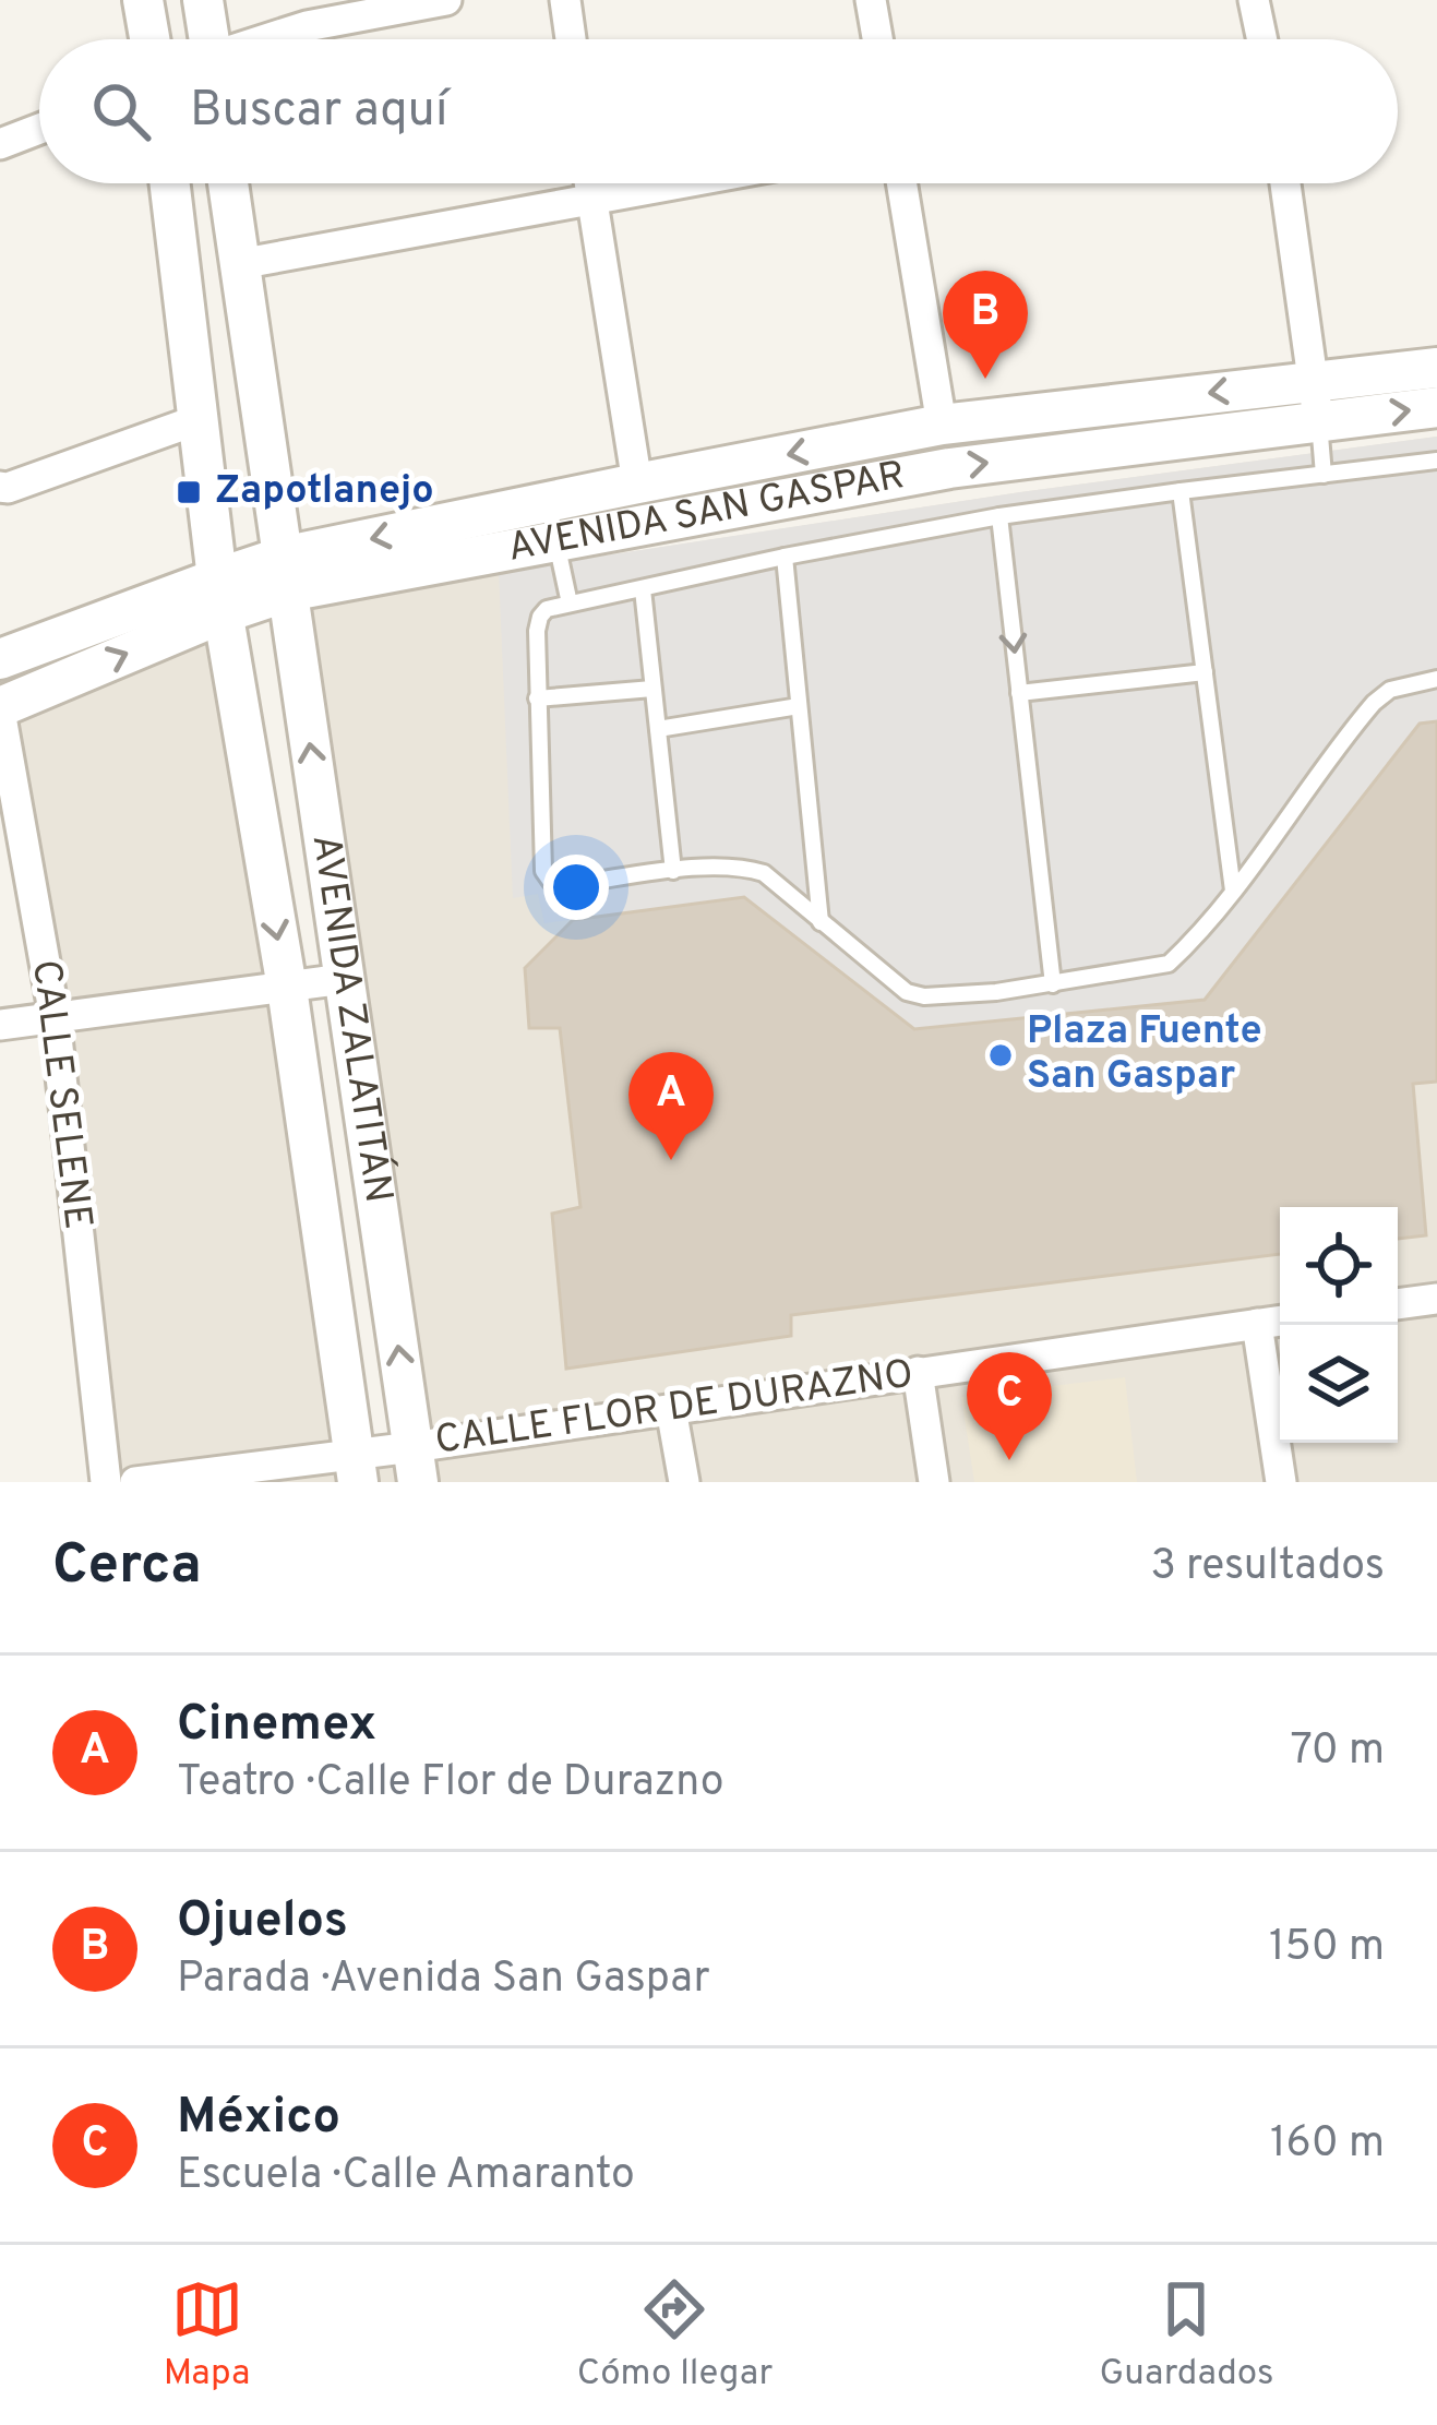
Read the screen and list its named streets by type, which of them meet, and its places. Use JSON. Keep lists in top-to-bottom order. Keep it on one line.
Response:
{"streets":{"street":["AVENIDA SAN GASPAR","AVENIDA ZALATITÁN","CALLE SELENE","CALLE FLOR DE DURAZNO"]},"crossings":[["AVENIDA SAN GASPAR","AVENIDA ZALATITÁN"],["AVENIDA SAN GASPAR","CALLE SELENE"],["AVENIDA ZALATITÁN","CALLE FLOR DE DURAZNO"]],"places":{"transit":["Zapotlanejo"],"other":["Plaza Fuente San Gaspar"]},"page":{"search":"Buscar aquí","pins":["B","A","C"],"heading":["Cerca","3 resultados"],"list":[{"mark":"A","name":"Cinemex","note":"Teatro · Calle Flor de Durazno","value":"70 m"},{"mark":"B","name":"Ojuelos","note":"Parada · Avenida San Gaspar","value":"150 m"},{"mark":"C","name":"México","note":"Escuela · Calle Amaranto","value":"160 m"}],"nav":["Mapa","Cómo llegar","Guardados"]}}
